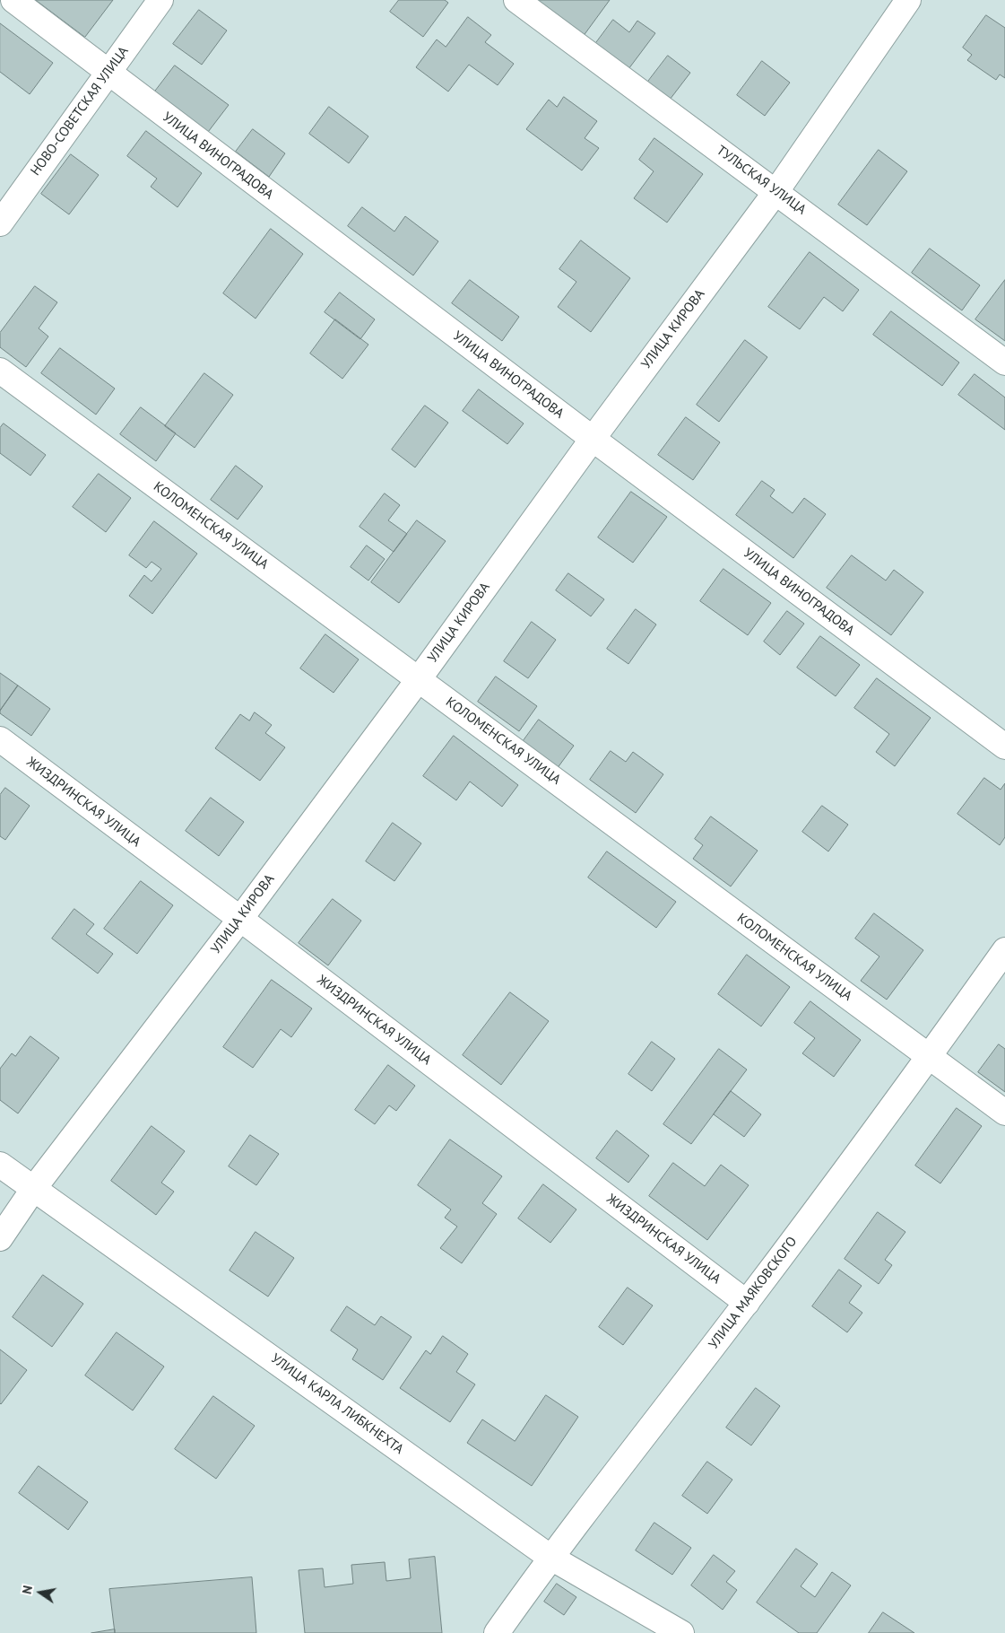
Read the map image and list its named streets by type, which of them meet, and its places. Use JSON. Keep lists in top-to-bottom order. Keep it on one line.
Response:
{"streets":{"street":["НОВО-СОВЕТСКАЯ УЛИЦА","УЛИЦА ВИНОГРАДОВА","ТУЛЬСКАЯ УЛИЦА","УЛИЦА КИРОВА","КОЛОМЕНСКАЯ УЛИЦА","ЖИЗДРИНСКАЯ УЛИЦА","УЛИЦА МАЯКОВСКОГО","УЛИЦА КАРЛА ЛИБКНЕХТА"]},"crossings":[["НОВО-СОВЕТСКАЯ УЛИЦА","УЛИЦА ВИНОГРАДОВА"],["УЛИЦА ВИНОГРАДОВА","УЛИЦА КИРОВА"],["ТУЛЬСКАЯ УЛИЦА","УЛИЦА КИРОВА"],["УЛИЦА КИРОВА","КОЛОМЕНСКАЯ УЛИЦА"],["УЛИЦА КИРОВА","ЖИЗДРИНСКАЯ УЛИЦА"],["УЛИЦА КИРОВА","УЛИЦА КАРЛА ЛИБКНЕХТА"],["КОЛОМЕНСКАЯ УЛИЦА","УЛИЦА МАЯКОВСКОГО"],["ЖИЗДРИНСКАЯ УЛИЦА","УЛИЦА МАЯКОВСКОГО"],["УЛИЦА МАЯКОВСКОГО","УЛИЦА КАРЛА ЛИБКНЕХТА"]],"north":"left"}
